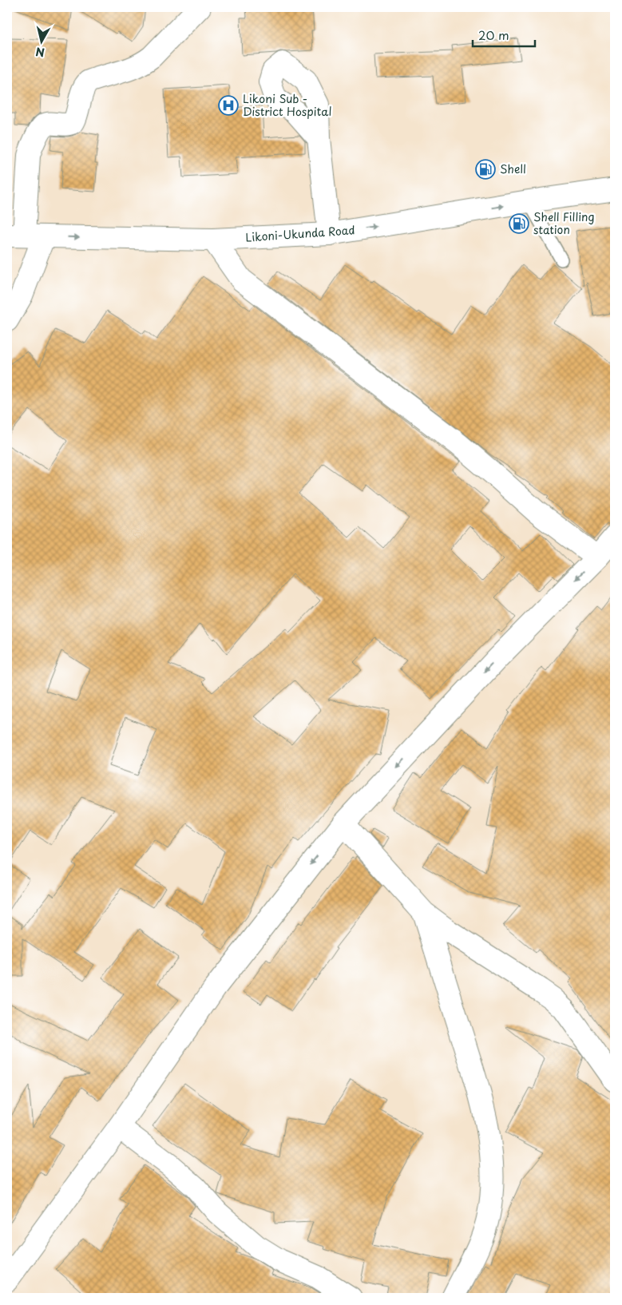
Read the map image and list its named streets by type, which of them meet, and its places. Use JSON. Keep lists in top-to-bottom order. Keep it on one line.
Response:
{"streets":{"main road":["Likoni-Ukunda Road"]},"one_way":["Likoni-Ukunda Road"],"places":{"hospital":["Likoni Sub - District Hospital"],"fuel station":["Shell","Shell Filling station"]},"scale_bar":"20 m","north":"bottom"}
